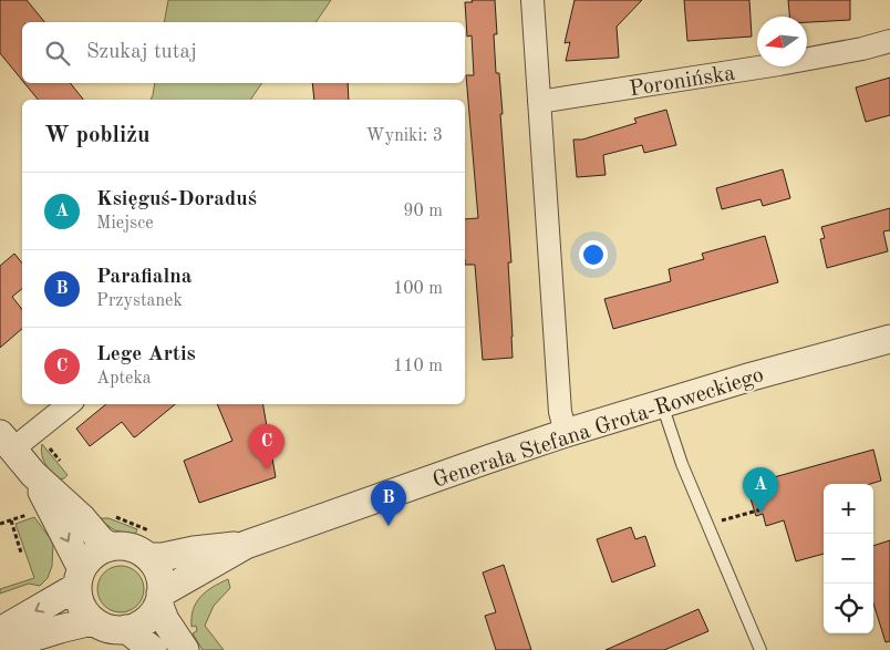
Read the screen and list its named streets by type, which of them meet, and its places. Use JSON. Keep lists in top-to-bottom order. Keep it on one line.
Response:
{"streets":{"street":["Poronińska","Generała Stefana Grota-Roweckiego"]},"north":"left","page":{"search":"Szukaj tutaj","heading":["W pobliżu","Wyniki: 3"],"list":[{"mark":"A","name":"Księguś-Doraduś","note":"Miejsce","value":"90 m"},{"mark":"B","name":"Parafialna","note":"Przystanek","value":"100 m"},{"mark":"C","name":"Lege Artis","note":"Apteka","value":"110 m"}],"pins":["C","A","B"],"map_buttons":["+","−"]}}
